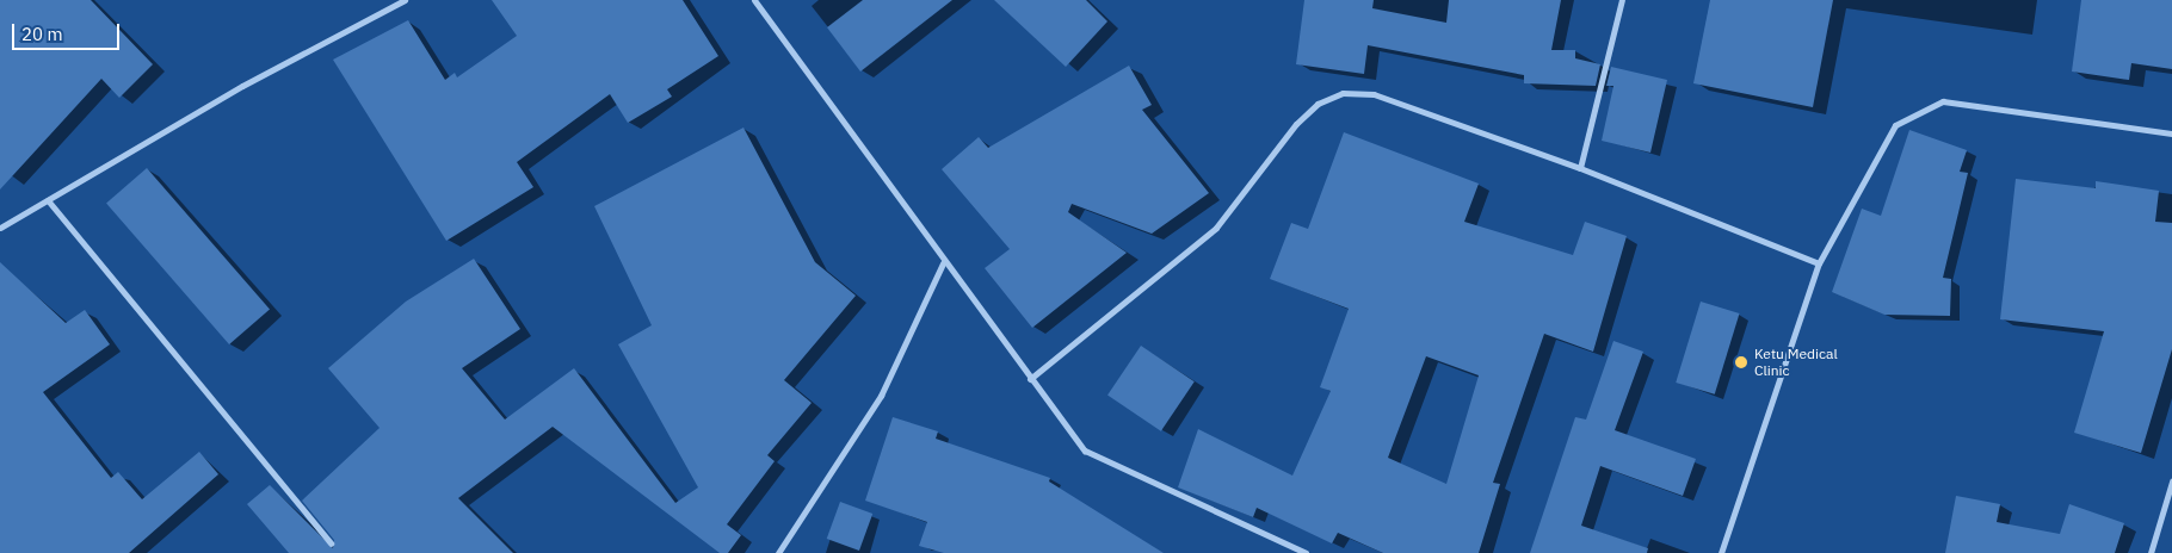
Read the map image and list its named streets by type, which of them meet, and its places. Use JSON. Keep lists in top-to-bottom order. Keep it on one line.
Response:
{"places":["Ketu Medical Clinic"],"scale_bar":"20 m"}
